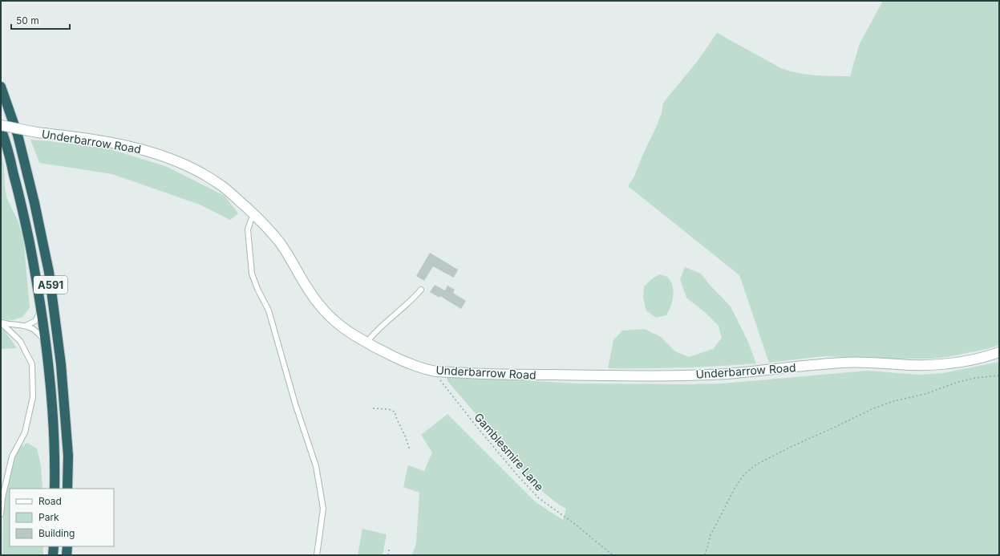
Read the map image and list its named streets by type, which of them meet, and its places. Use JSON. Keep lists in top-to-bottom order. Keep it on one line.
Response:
{"streets":{"highway":["A591"],"street":["Underbarrow Road"],"path":["Gamblesmire Lane"]},"crossings":[["Underbarrow Road","Gamblesmire Lane"]],"legend":["Road","Park","Building"],"scale_bar":"50 m"}
